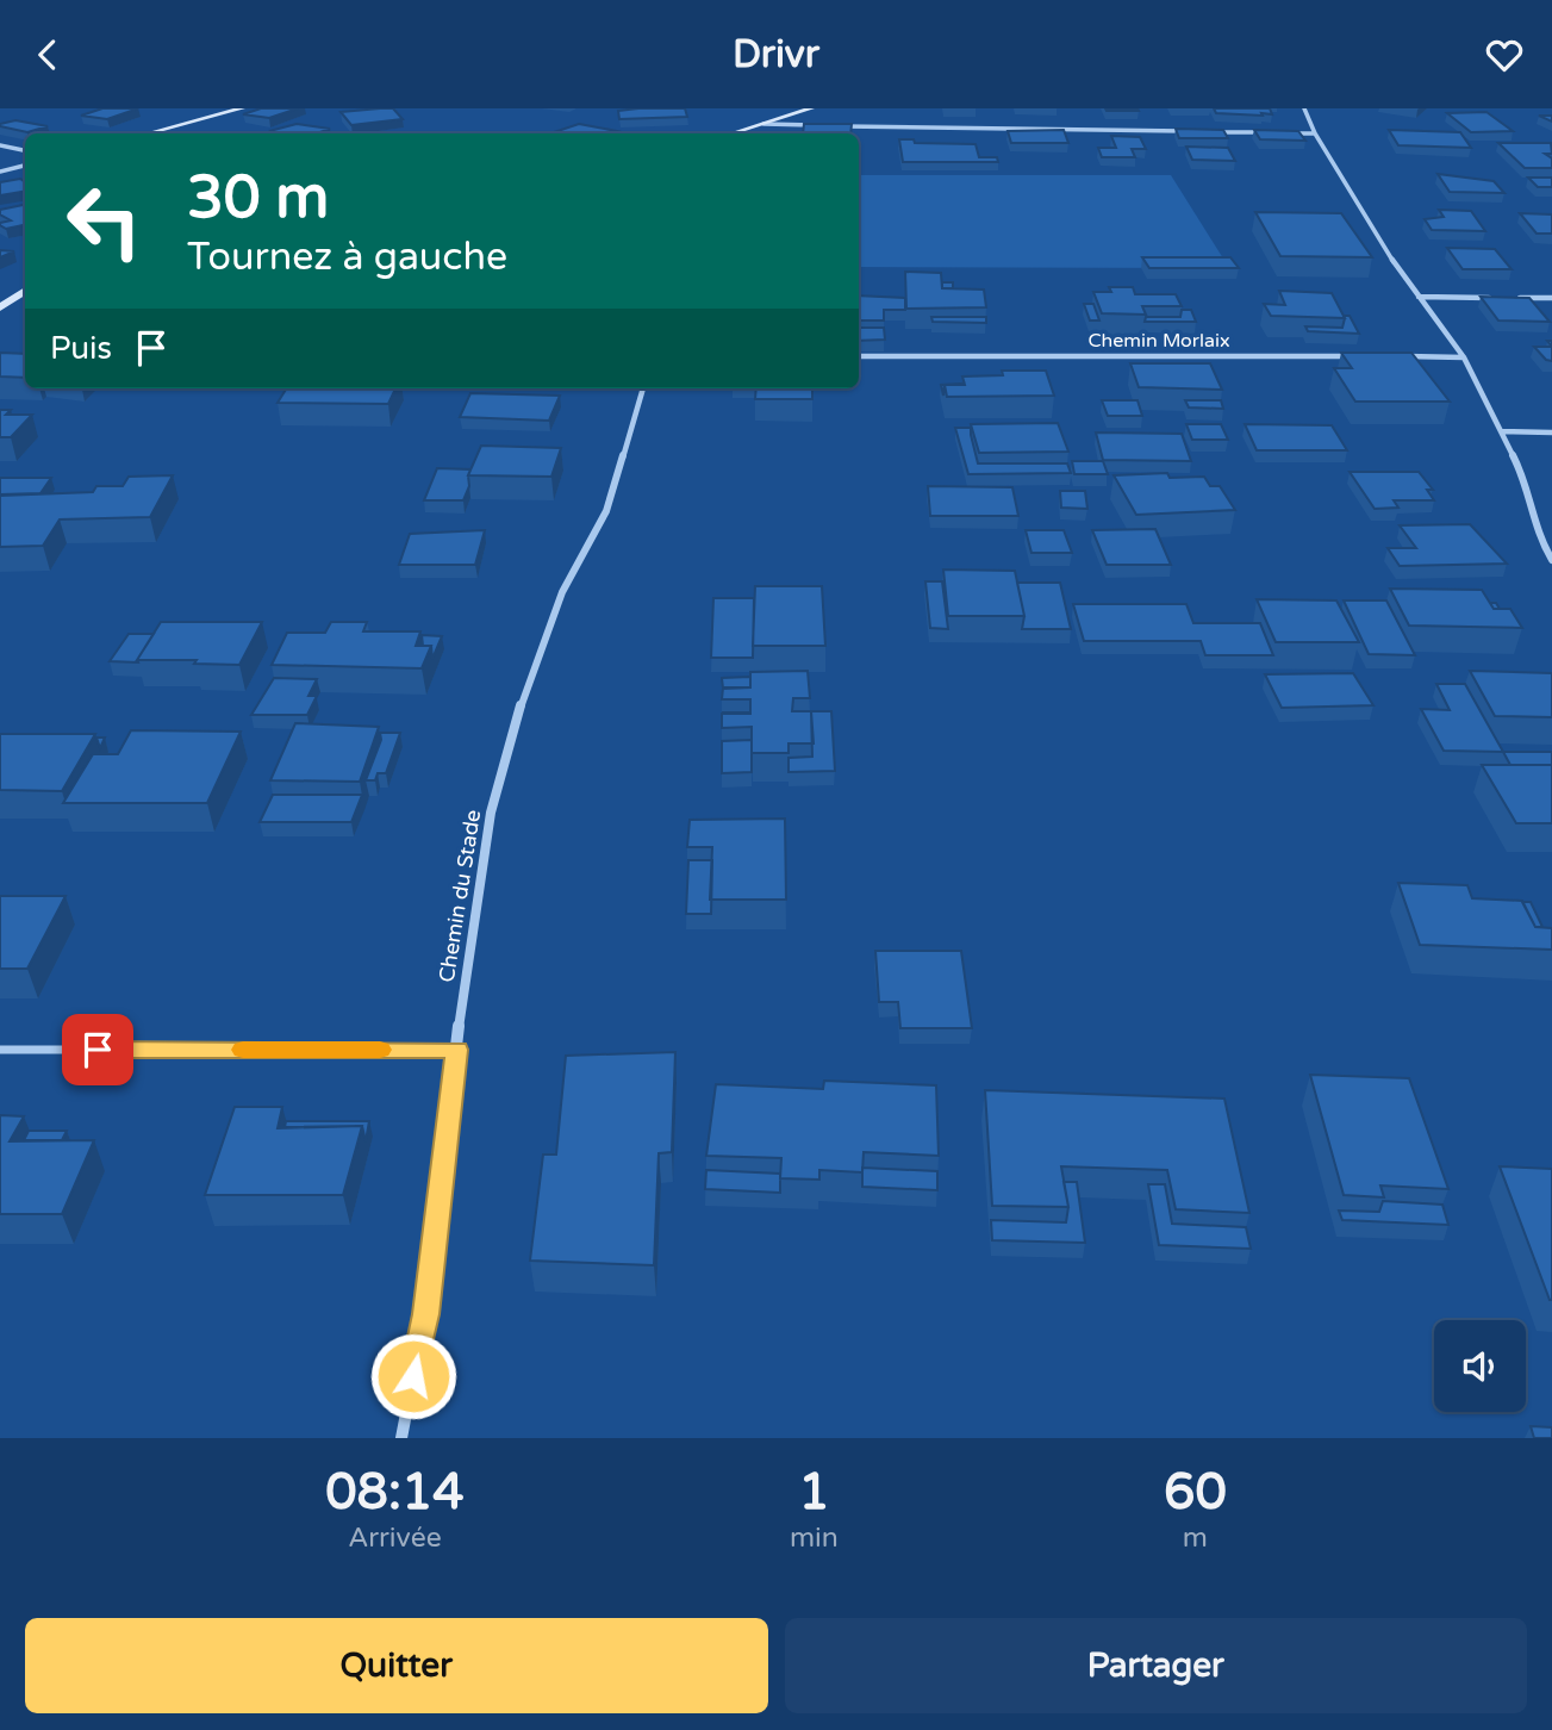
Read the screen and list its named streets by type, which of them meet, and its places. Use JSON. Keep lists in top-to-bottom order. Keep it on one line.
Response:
{"streets":{"street":["Chemin Morlaix","Chemin du Stade"]},"page":{"header":"Drivr","turn":["30 m","Tournez à gauche"],"then":"Puis","eta":["08:14","Arrivée","1","min","60","m"],"buttons":["Quitter","Partager"]}}
